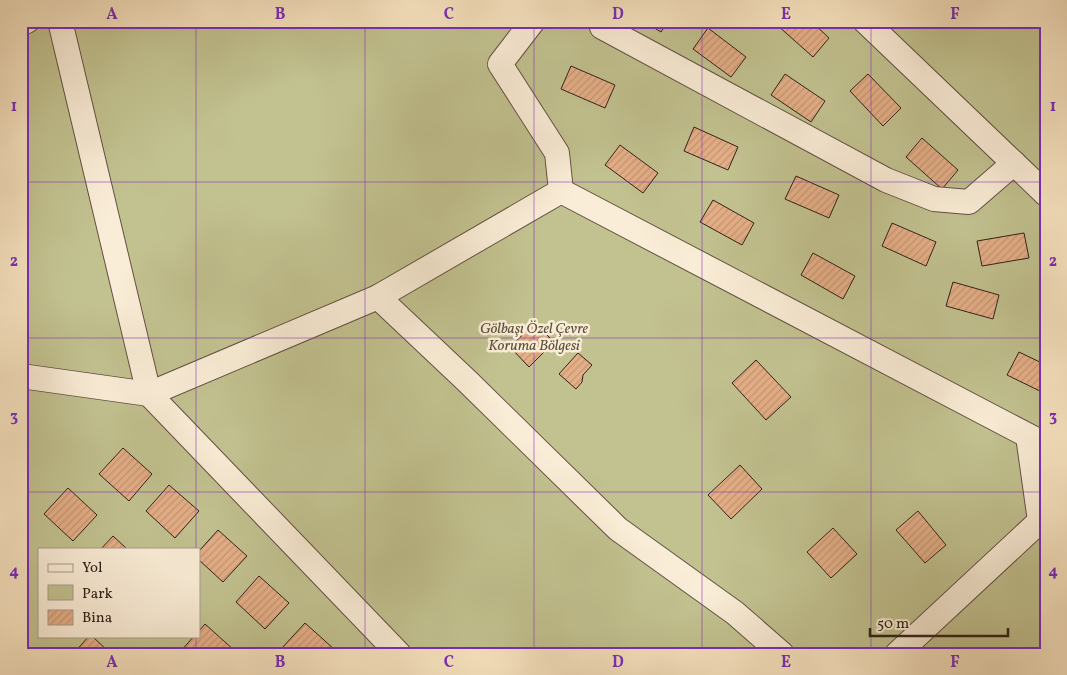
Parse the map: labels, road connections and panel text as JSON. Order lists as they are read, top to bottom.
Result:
{
  "parks": ["Gölbaşı Özel Çevre Koruma Bölgesi"],
  "legend": ["Yol", "Park", "Bina"],
  "scale_bar": "50 m",
  "grid": {
    "columns": [
      "A",
      "B",
      "C",
      "D",
      "E",
      "F"
    ],
    "rows": [
      "1",
      "2",
      "3",
      "4"
    ]
  }
}
